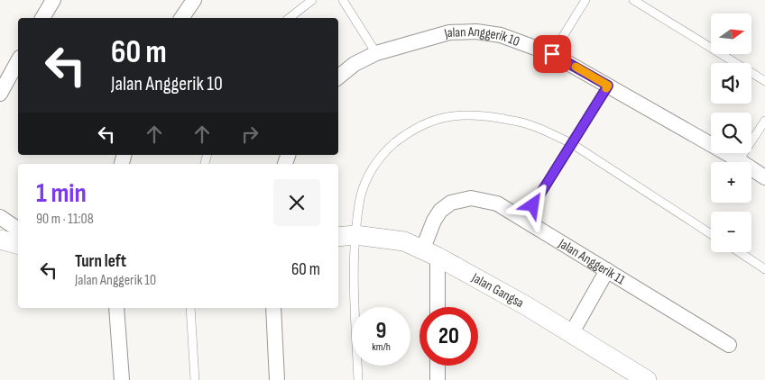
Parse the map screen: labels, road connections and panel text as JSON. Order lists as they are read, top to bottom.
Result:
{
  "streets": {
    "street": ["Jalan Anggerik 10", "Jalan Anggerik 11", "Jalan Gangsa"]
  },
  "crossings": [
    ["Jalan Anggerik 11", "Jalan Gangsa"]
  ],
  "north": "right",
  "page": {
    "map_buttons": ["+", "−"],
    "turn": ["60 m", "Jalan Anggerik 10"],
    "heading": ["1 min", "90 m · 11:08"],
    "list": [
      {
        "name": "Turn left",
        "note": "Jalan Anggerik 10",
        "value": "60 m"
      }
    ],
    "speed": "9 km/h",
    "limit": "20"
  }
}
